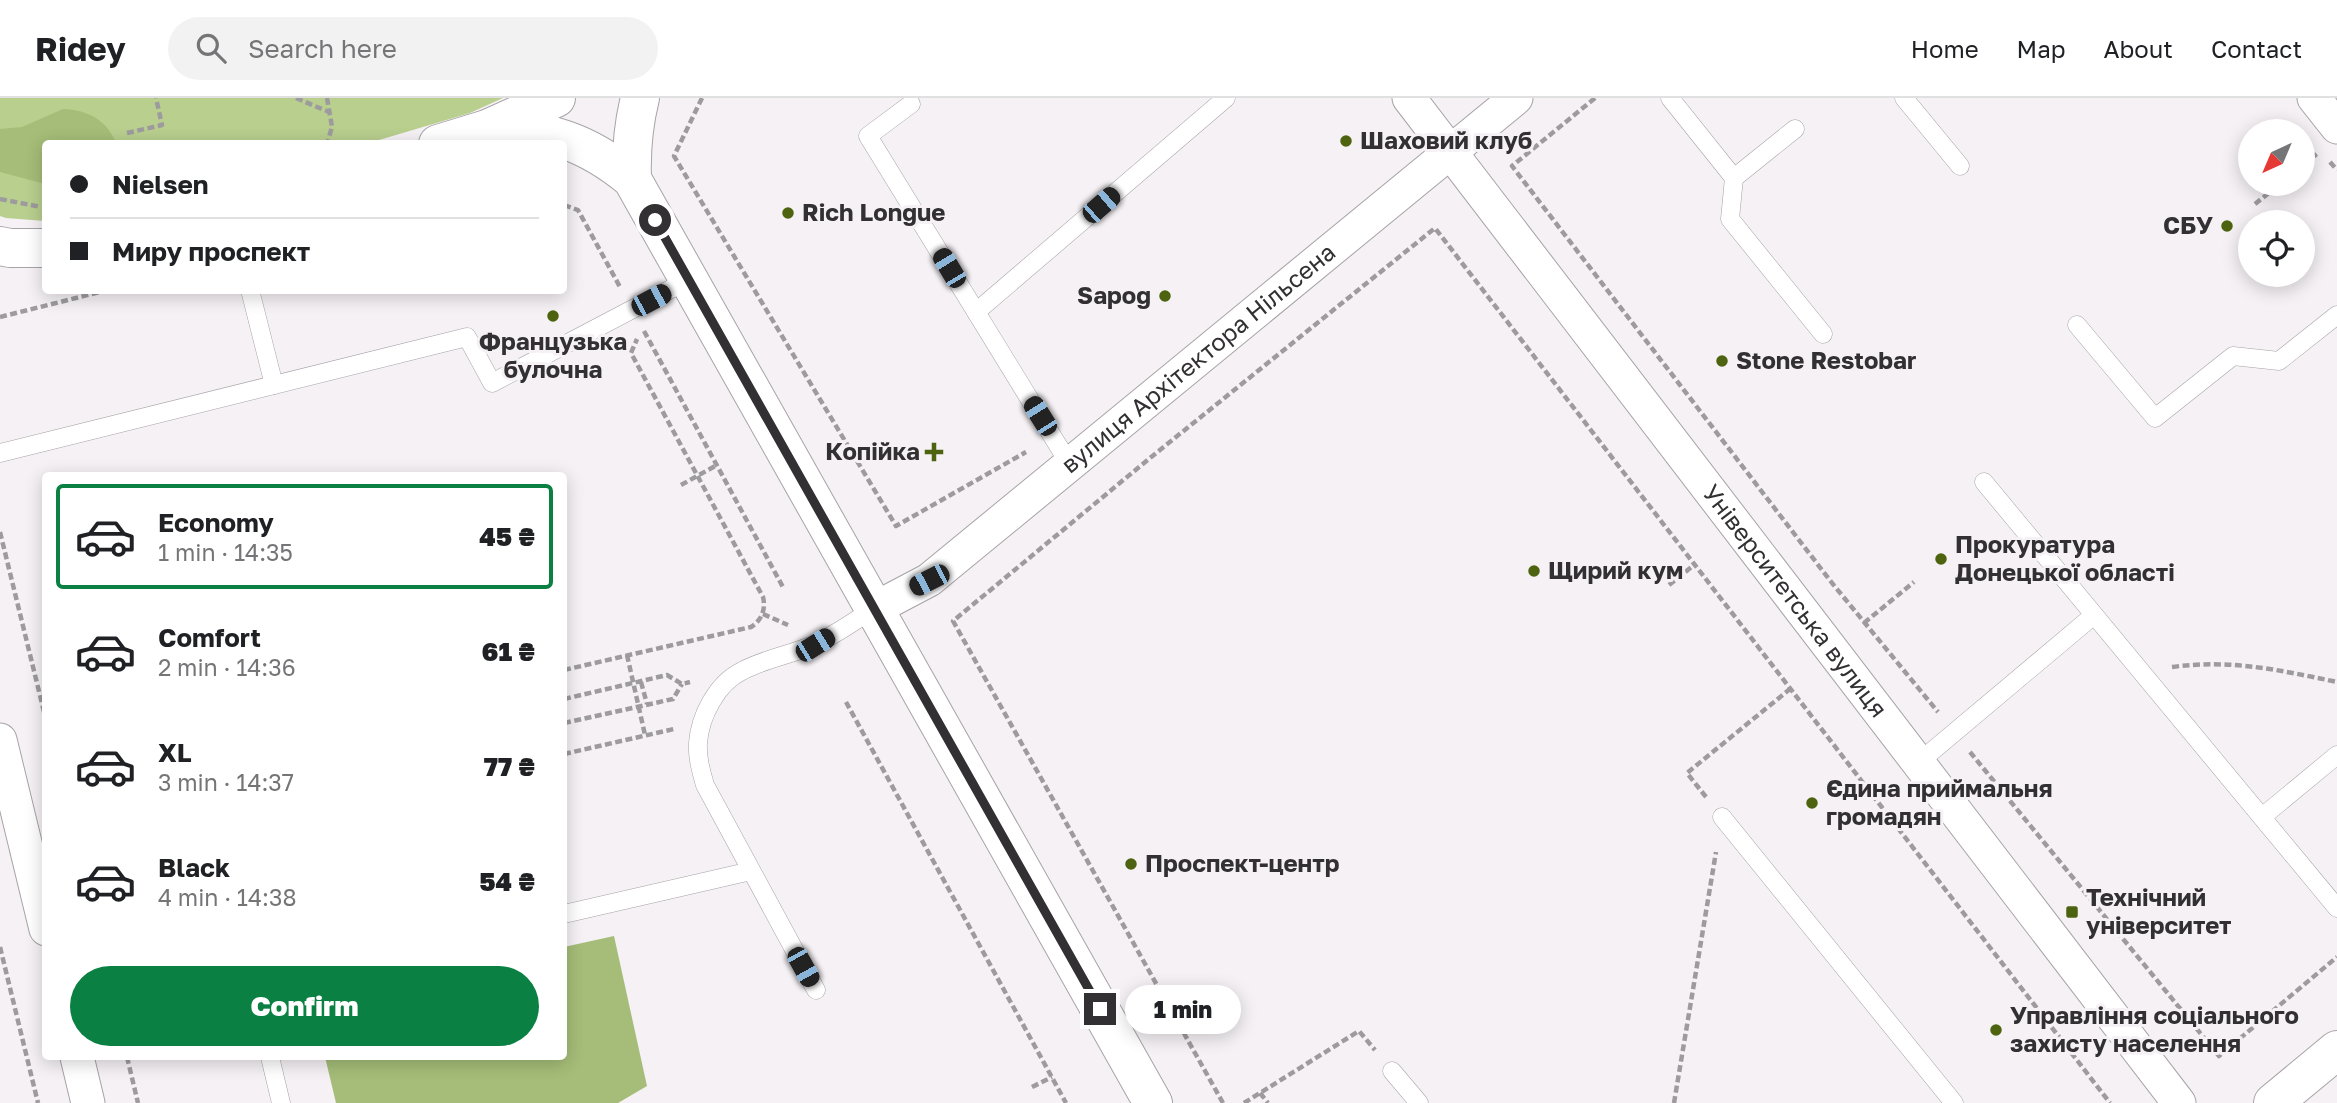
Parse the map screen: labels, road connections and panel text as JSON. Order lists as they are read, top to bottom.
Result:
{
  "streets": {
    "street": ["вулиця Архітектора Нільсена", "Університетська вулиця"]
  },
  "crossings": [
    ["вулиця Архітектора Нільсена", "Університетська вулиця"]
  ],
  "places": {
    "other": [
      "Шаховий клуб",
      "Rich Longue",
      "СБУ",
      "Sapog",
      "Французька булочна",
      "Stone Restobar",
      "Прокуратура Донецької області",
      "Щирий кум",
      "Єдина приймальня громадян",
      "Проспект-центр",
      "Управління соціального захисту населення"
    ],
    "health": ["Копійка"],
    "transit": ["Технічний університет"]
  },
  "north": "bottom left",
  "page": {
    "header": "Ridey",
    "search": "Search here",
    "nav": [
      "Home",
      "Map",
      "About",
      "Contact"
    ],
    "banner": ["Nielsen", "Миру проспект"],
    "list": [
      {
        "name": "Economy",
        "note": "1 min · 14:35",
        "value": "45 ₴"
      },
      {
        "name": "Comfort",
        "note": "2 min · 14:36",
        "value": "61 ₴"
      },
      {
        "name": "XL",
        "note": "3 min · 14:37",
        "value": "77 ₴"
      },
      {
        "name": "Black",
        "note": "4 min · 14:38",
        "value": "54 ₴"
      }
    ],
    "buttons": "Confirm",
    "bubble": "1 min"
  }
}
